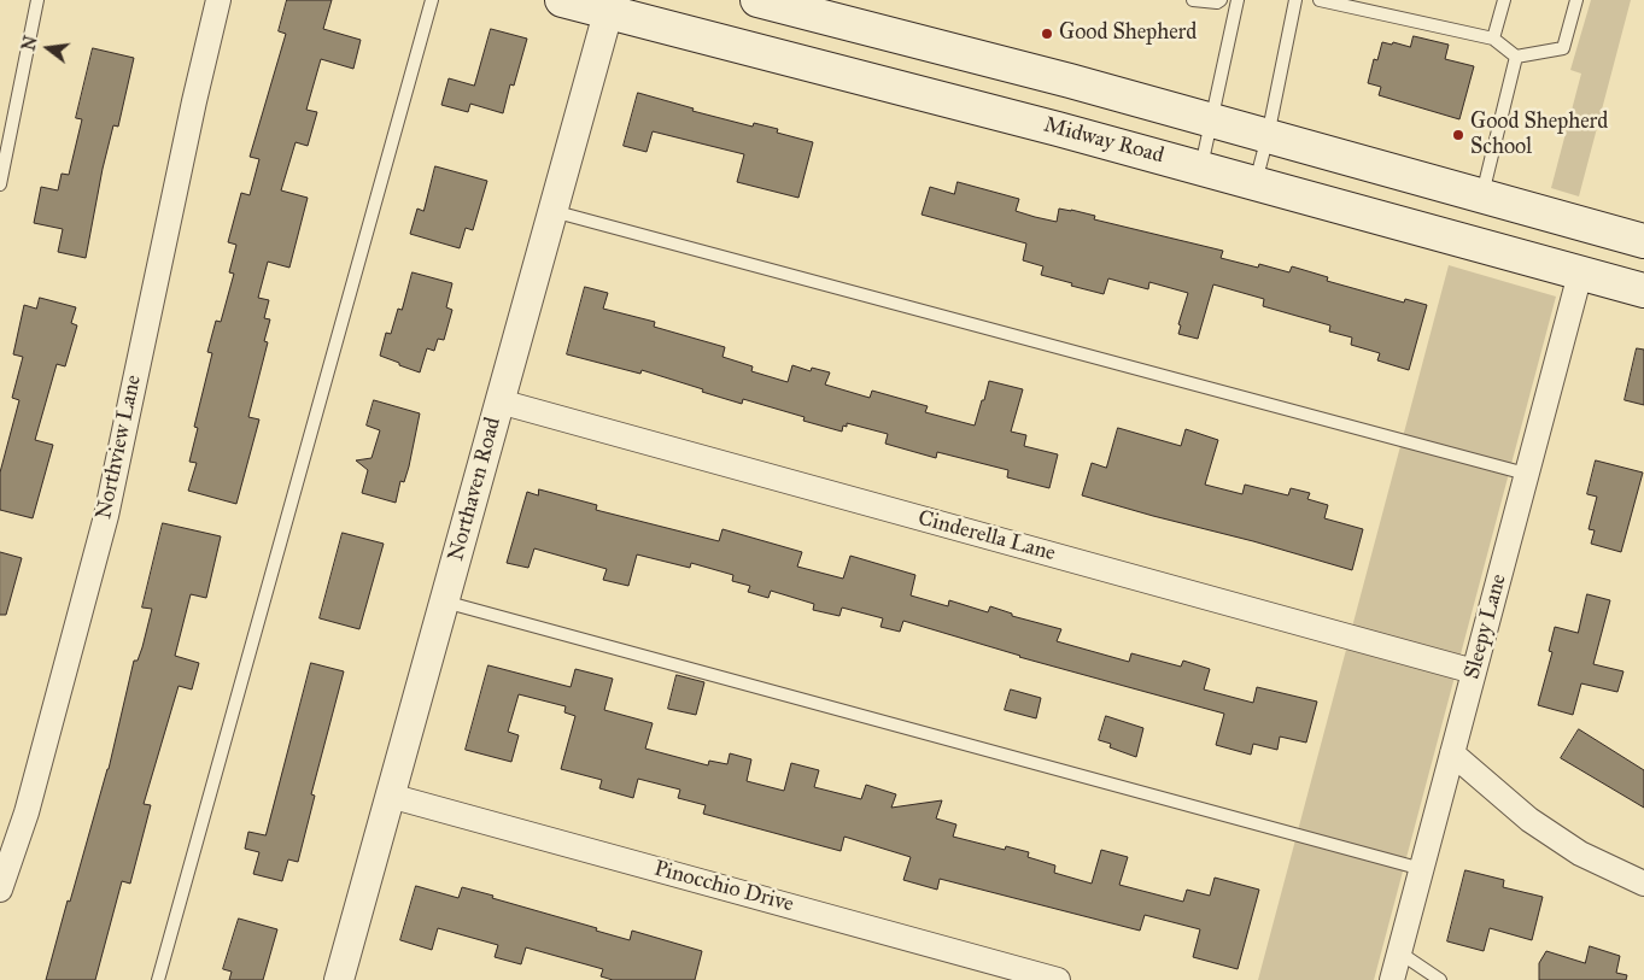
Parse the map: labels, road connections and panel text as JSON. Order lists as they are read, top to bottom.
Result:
{
  "streets": {
    "main road": ["Midway Road"],
    "street": [
      "Northview Lane",
      "Northaven Road",
      "Cinderella Lane",
      "Sleepy Lane",
      "Pinocchio Drive"
    ]
  },
  "crossings": [
    ["Midway Road", "Northaven Road"],
    ["Midway Road", "Sleepy Lane"],
    ["Northaven Road", "Cinderella Lane"],
    ["Northaven Road", "Pinocchio Drive"],
    ["Cinderella Lane", "Sleepy Lane"]
  ],
  "places": ["Good Shepherd", "Good Shepherd School"],
  "north": "left"
}
